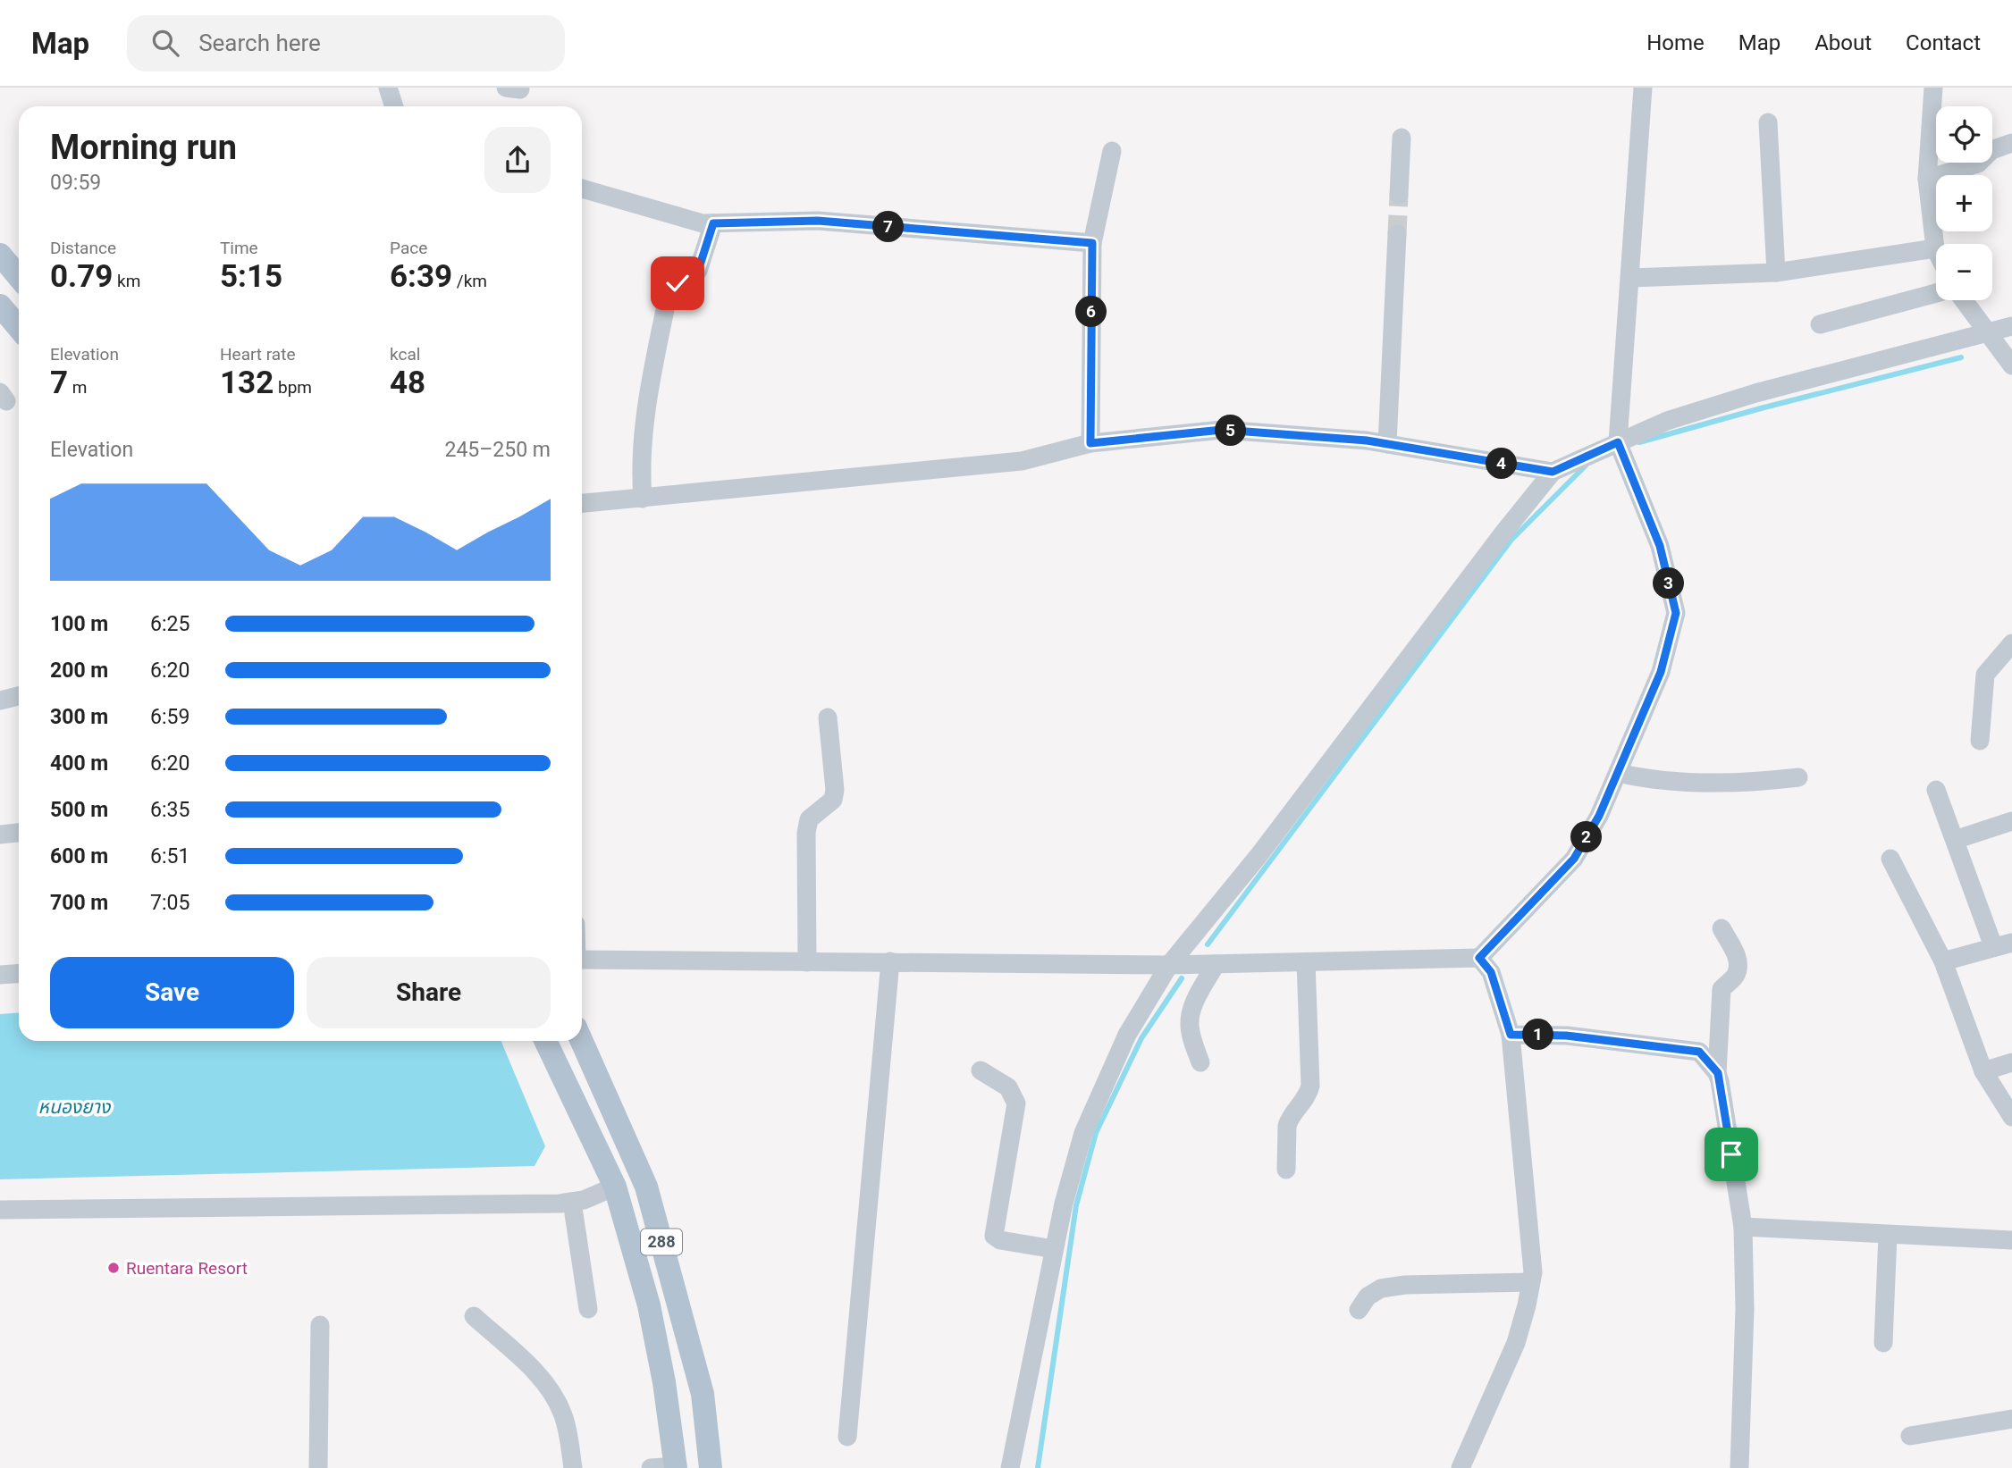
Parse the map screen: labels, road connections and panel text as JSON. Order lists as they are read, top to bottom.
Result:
{
  "streets": {
    "main road": ["288"]
  },
  "water": ["หนองยาง"],
  "places": ["Ruentara Resort"],
  "page": {
    "header": "Map",
    "search": "Search here",
    "nav": [
      "Home",
      "Map",
      "About",
      "Contact"
    ],
    "map_buttons": ["+", "−"],
    "heading": ["Morning run", "09:59"],
    "pins": [
      "7",
      "6",
      "5",
      "4",
      "3",
      "2",
      "1"
    ],
    "stats": [
      ["Distance", "0.79 km"],
      ["Time", "5:15"],
      ["Pace", "6:39 /km"],
      ["Elevation", "7 m"],
      ["Heart rate", "132 bpm"],
      ["kcal", "48"]
    ],
    "chart": ["Elevation", "245–250 m"],
    "list": [
      {
        "name": "100 m",
        "note": "6:25"
      },
      {
        "name": "200 m",
        "note": "6:20"
      },
      {
        "name": "300 m",
        "note": "6:59"
      },
      {
        "name": "400 m",
        "note": "6:20"
      },
      {
        "name": "500 m",
        "note": "6:35"
      },
      {
        "name": "600 m",
        "note": "6:51"
      },
      {
        "name": "700 m",
        "note": "7:05"
      }
    ],
    "buttons": ["Save", "Share"]
  }
}
